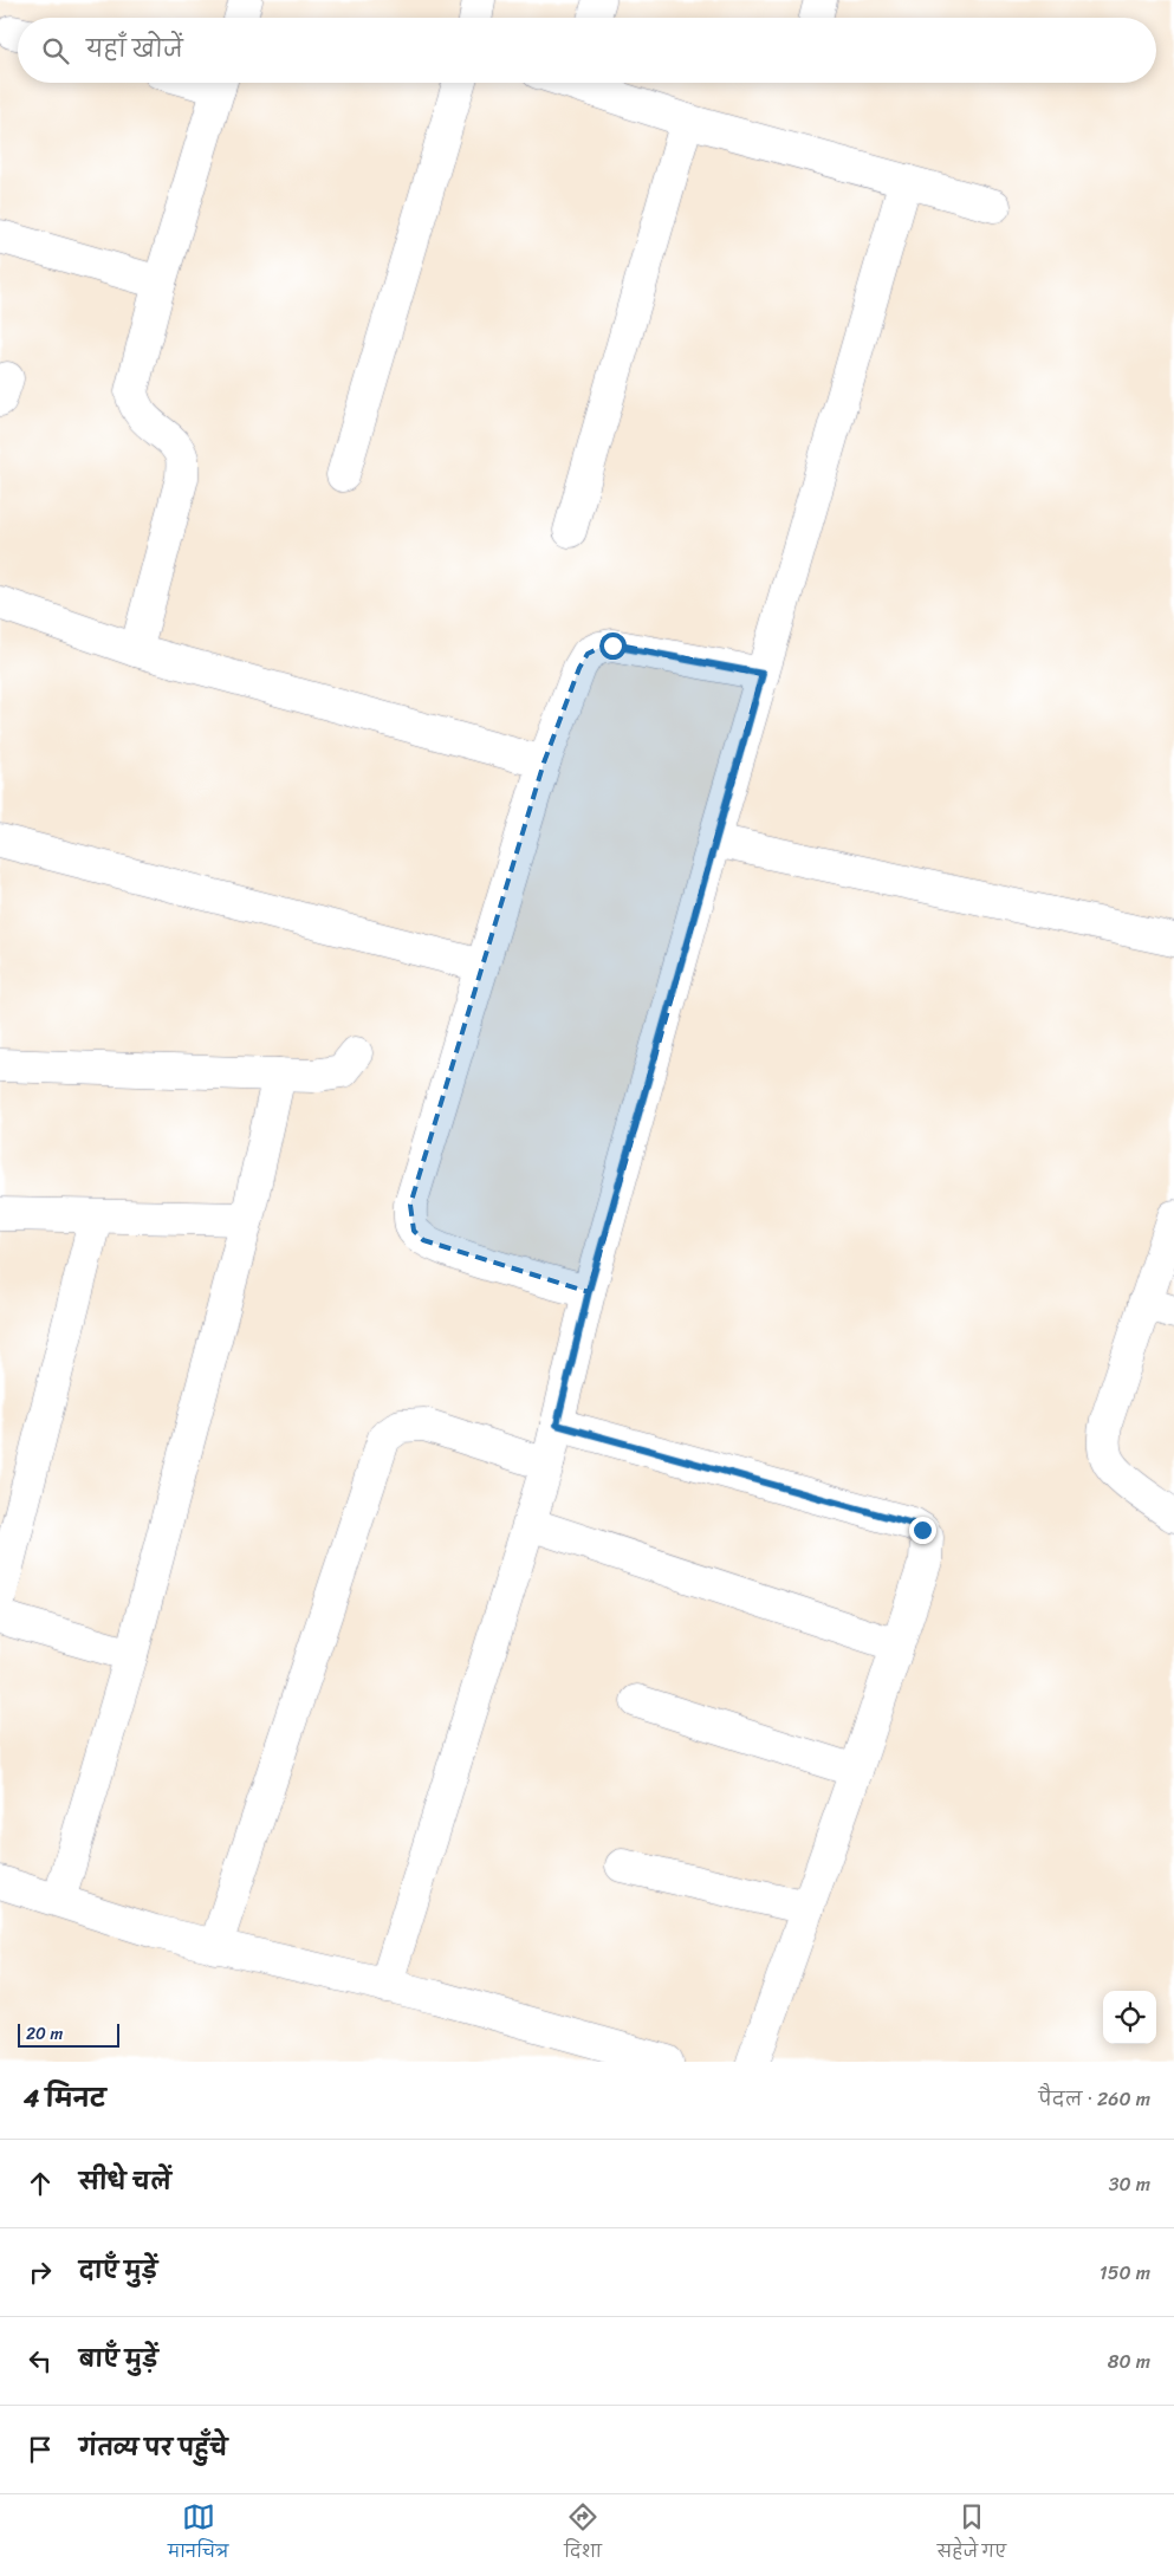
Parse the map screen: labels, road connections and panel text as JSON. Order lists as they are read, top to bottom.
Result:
{
  "scale_bar": "20 m",
  "page": {
    "search": "यहाँ खोजें",
    "scale": "20 m",
    "heading": ["4 मिनट", "पैदल · 260 m"],
    "list": [
      ["सीधे चलें", "30 m"],
      ["दाएँ मुड़ें", "150 m"],
      ["बाएँ मुड़ें", "80 m"],
      "गंतव्य पर पहुँचे"
    ],
    "nav": ["मानचित्र", "दिशा", "सहेजे गए"]
  }
}
